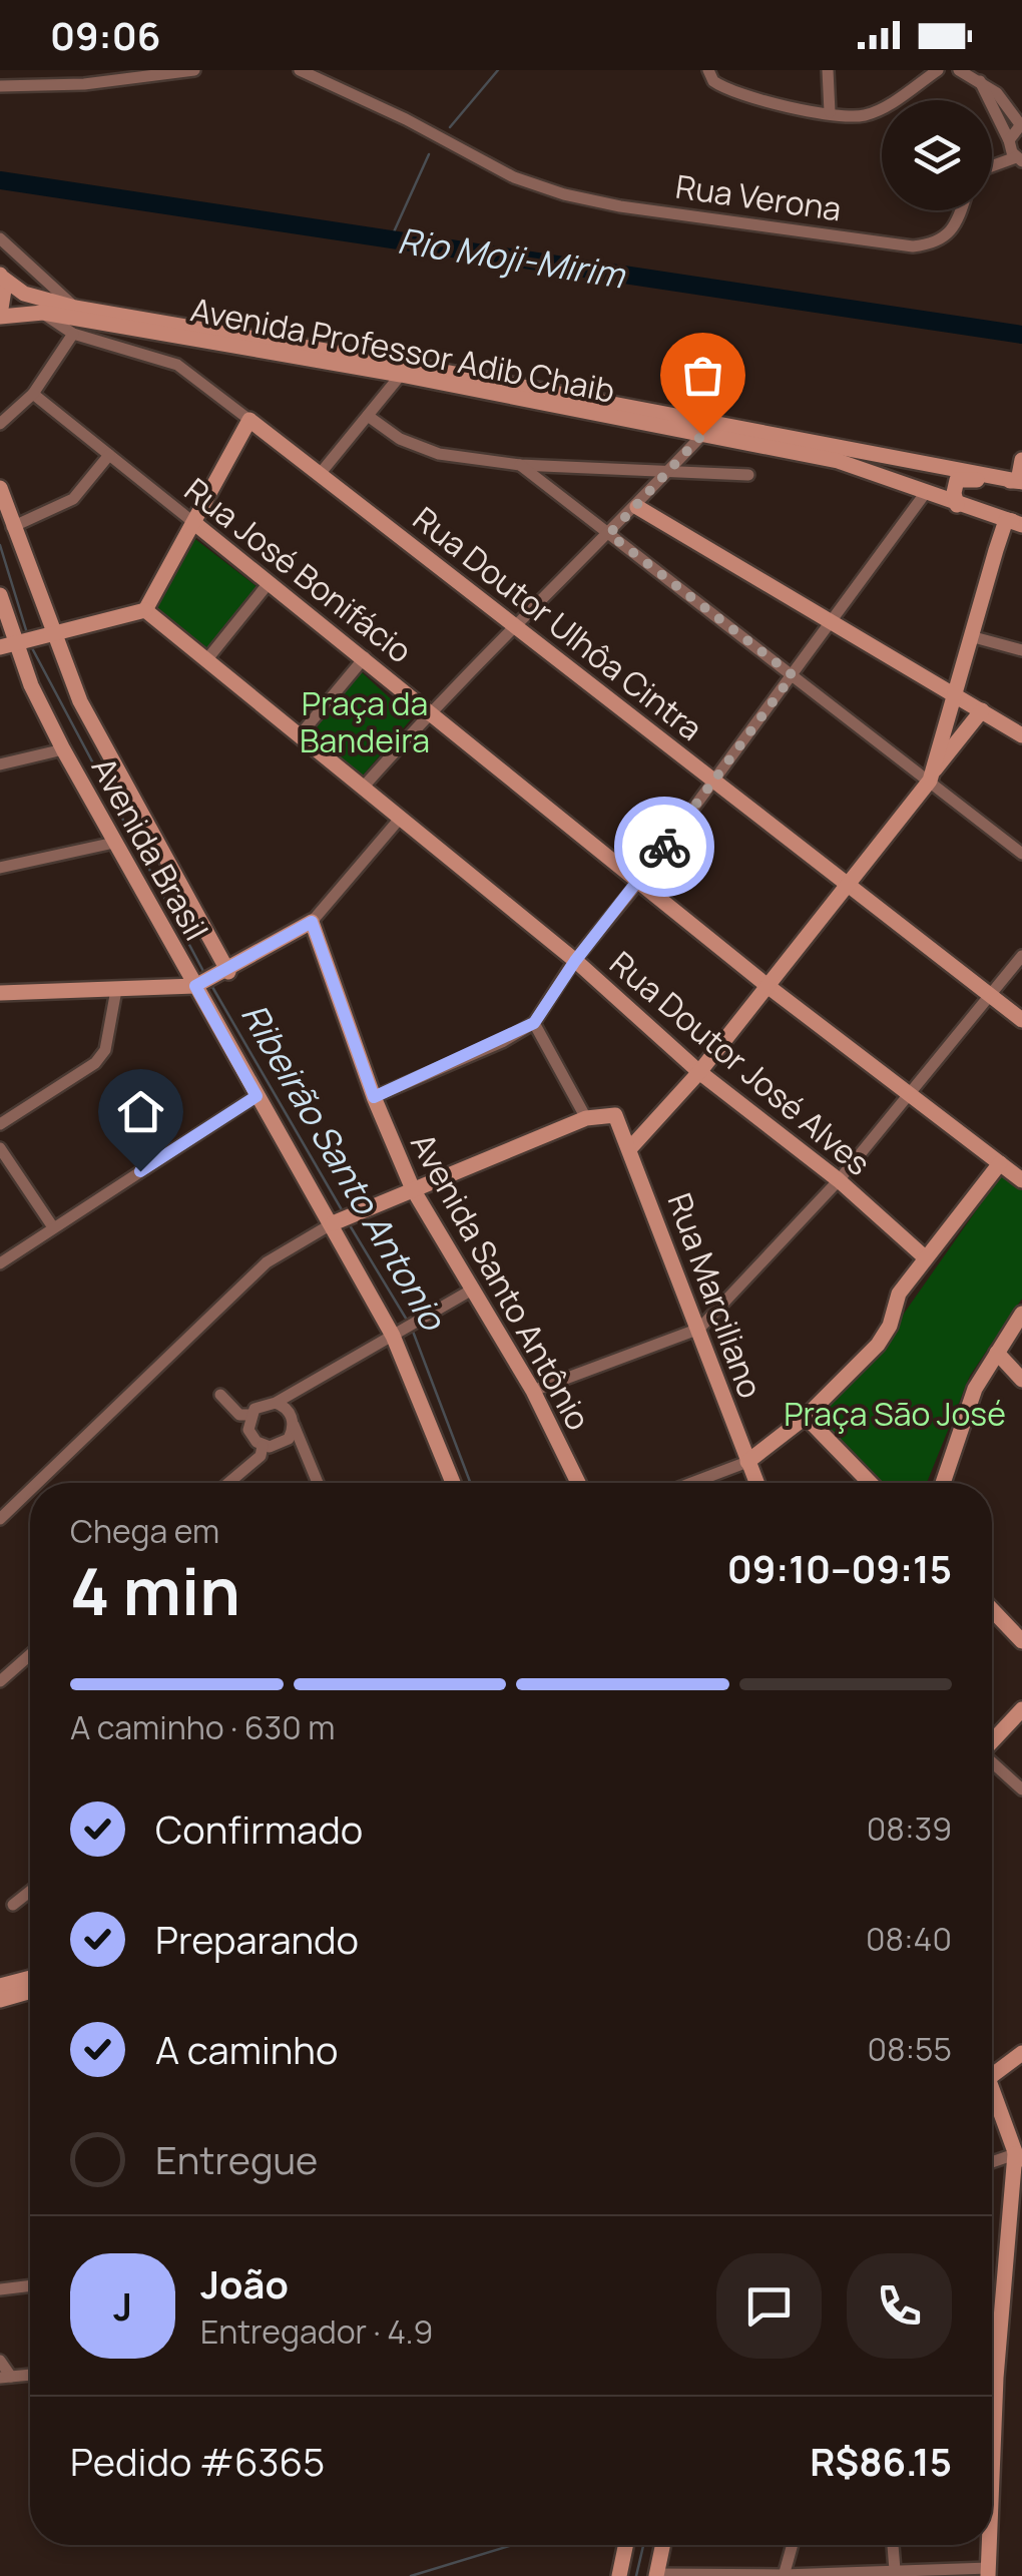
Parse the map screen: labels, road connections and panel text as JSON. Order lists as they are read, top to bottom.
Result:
{
  "streets": {
    "street": [
      "Rua Verona",
      "Avenida Professor Adib Chaib",
      "Rua José Bonifácio",
      "Rua Doutor Ulhôa Cintra",
      "Avenida Brasil",
      "Rua Doutor José Alves",
      "Avenida Santo Antônio",
      "Rua Marciliano"
    ]
  },
  "water": ["Rio Moji-Mirim", "Ribeirão Santo Antonio"],
  "parks": ["Praça da Bandeira", "Praça São José"],
  "page": {
    "status": "09:06",
    "heading": ["4 min", "Chega em", "09:10–09:15"],
    "panel": [
      "João",
      "Entregador · 4.9",
      "Pedido #6365",
      "R$86.15"
    ],
    "bar": "A caminho · 630 m",
    "list": [
      ["Confirmado", "08:39"],
      ["Preparando", "08:40"],
      ["A caminho", "08:55"],
      "Entregue"
    ],
    "round": "J"
  }
}
